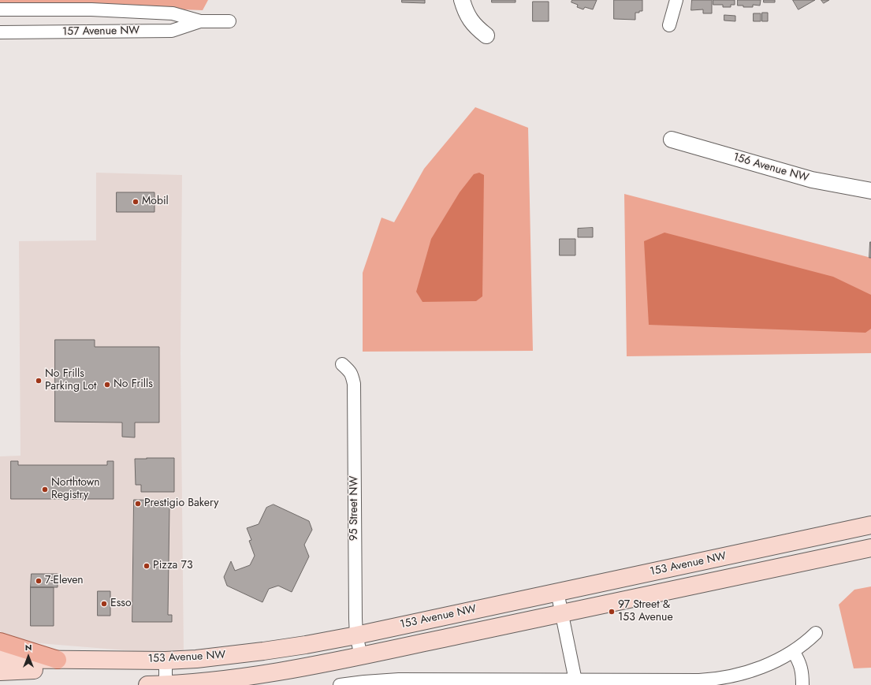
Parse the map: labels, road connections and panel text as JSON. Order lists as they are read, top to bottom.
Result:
{
  "streets": {
    "main road": ["153 Avenue NW"],
    "street": ["157 Avenue NW", "156 Avenue NW", "95 Street NW"]
  },
  "crossings": [
    ["95 Street NW", "153 Avenue NW"]
  ],
  "places": [
    "Mobil",
    "No Frills Parking Lot",
    "No Frills",
    "Northtown Registry",
    "Prestigio Bakery",
    "Pizza 73",
    "7-Eleven",
    "Esso",
    "97 Street & 153 Avenue"
  ],
  "north": "top"
}
